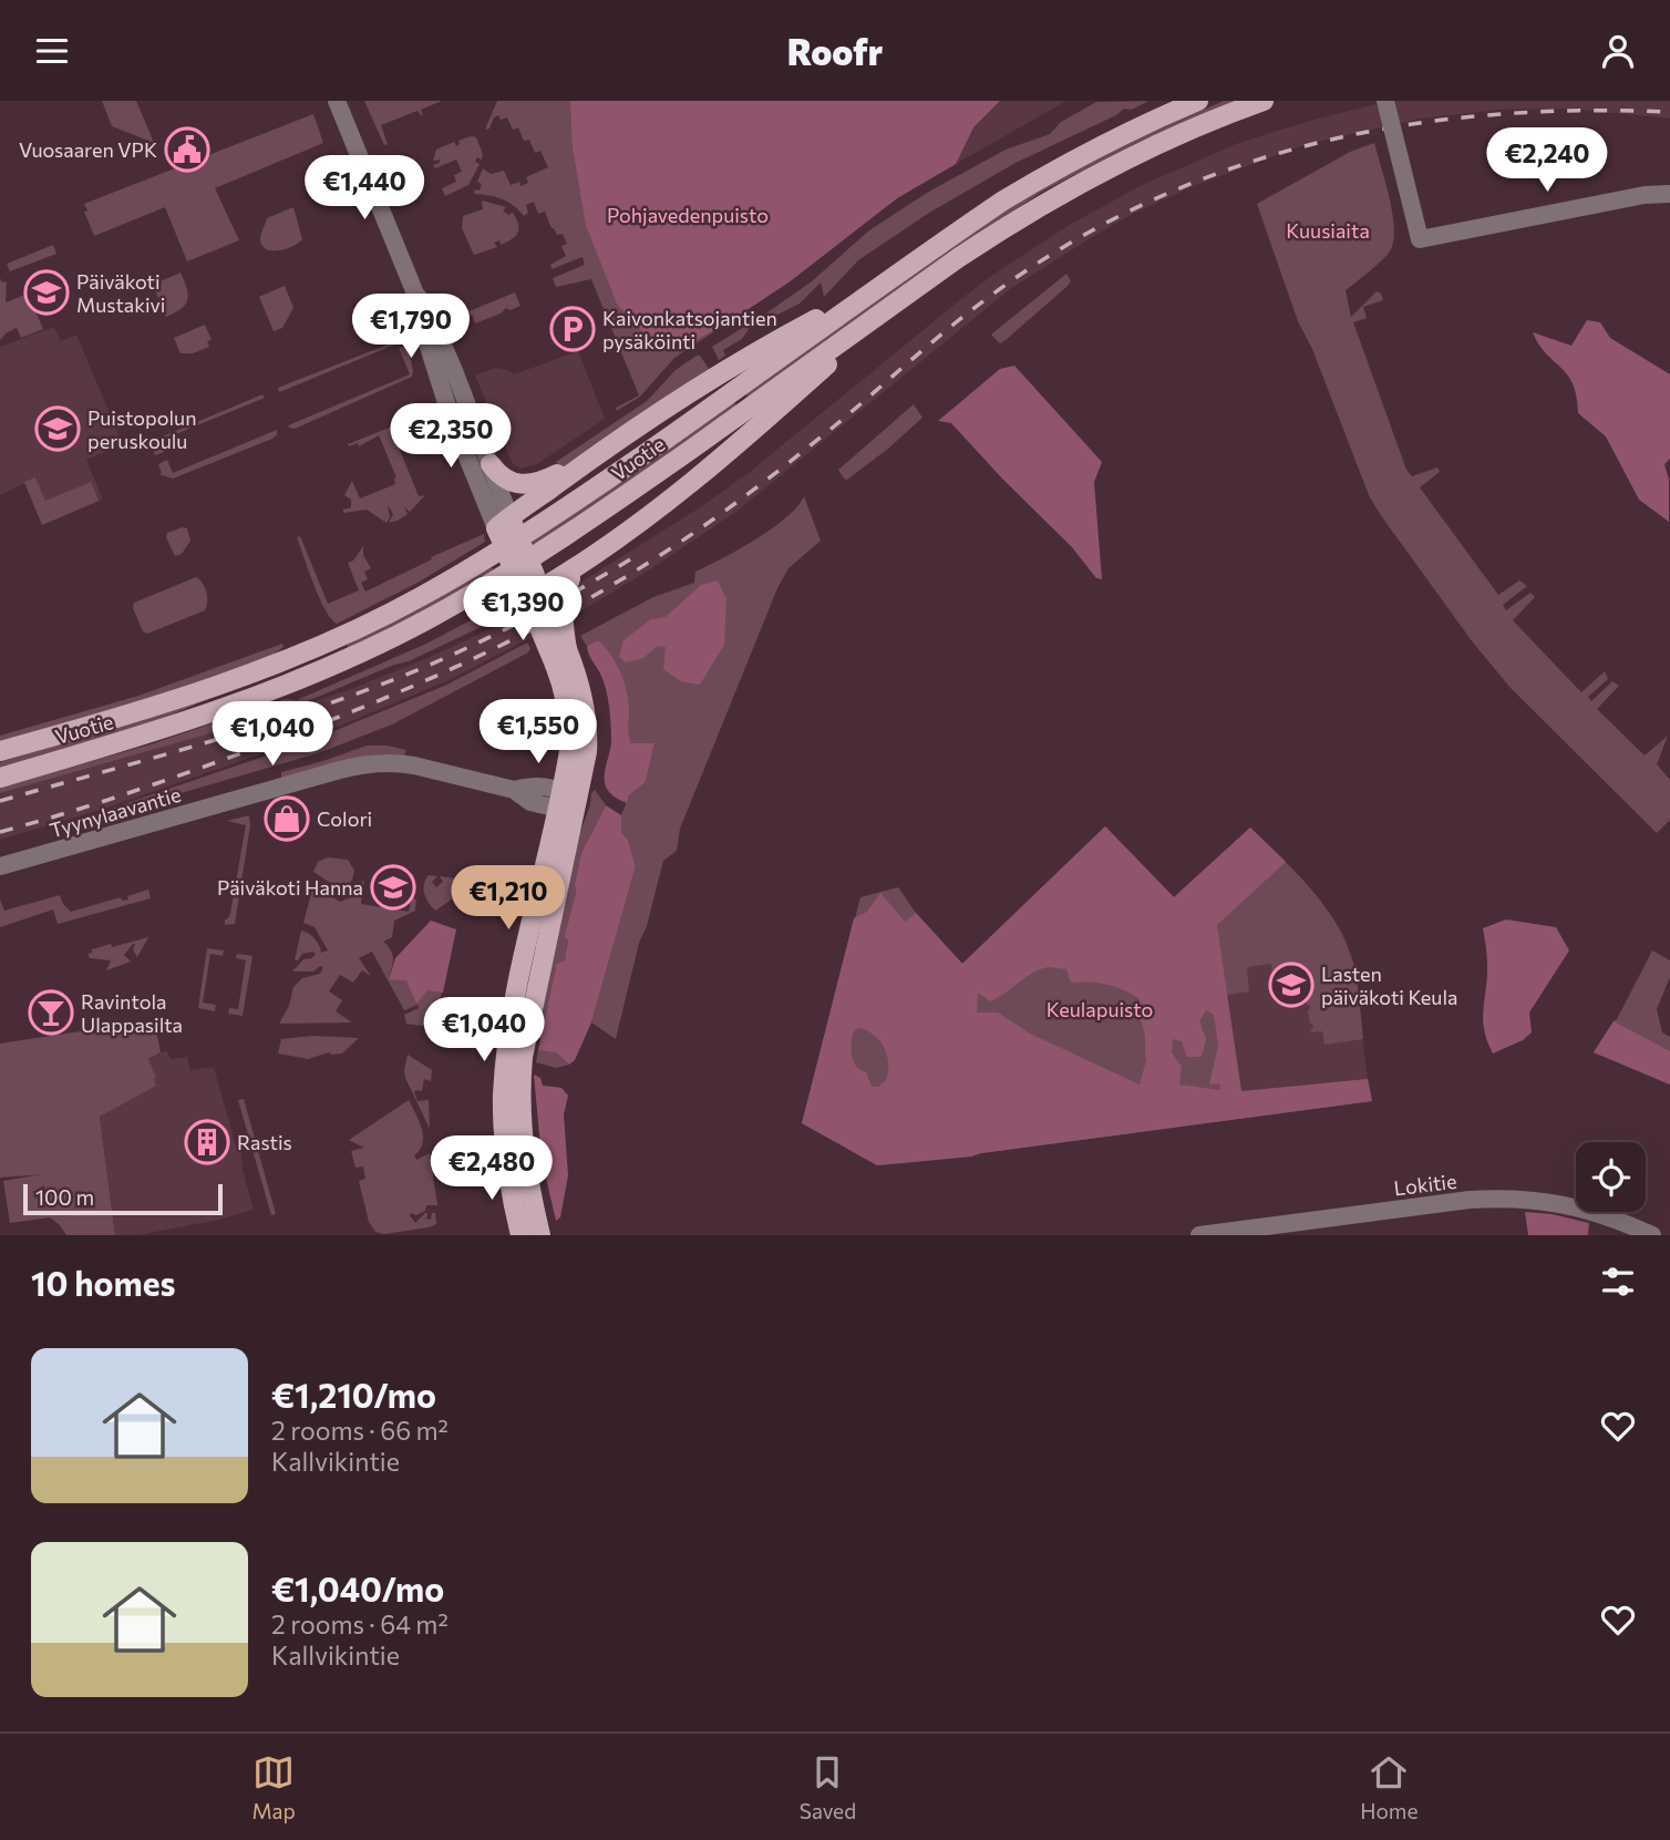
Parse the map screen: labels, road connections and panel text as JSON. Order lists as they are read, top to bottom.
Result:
{
  "streets": {
    "main road": ["Vuotie"],
    "street": ["Tyynylaavantie", "Lokitie"]
  },
  "parks": ["Pohjavedenpuisto", "Kuusiaita", "Keulapuisto"],
  "places": {
    "public building": ["Vuosaaren VPK"],
    "school or university": [
      "Päiväkoti Mustakivi",
      "Puistopolun peruskoulu",
      "Päiväkoti Hanna",
      "Lasten päiväkoti Keula"
    ],
    "parking": ["Kaivonkatsojantien pysäköinti"],
    "shop": ["Colori"],
    "bar": ["Ravintola Ulappasilta"],
    "building": ["Rastis"]
  },
  "scale_bar": "100 m",
  "page": {
    "header": "Roofr",
    "price": [
      "€2,240",
      "€1,440",
      "€1,790",
      "€2,350",
      "€1,390",
      "€1,550",
      "€1,040",
      "€1,210",
      "€1,040",
      "€2,480"
    ],
    "scale": "100 m",
    "heading": "10 homes",
    "list": [
      {
        "name": "€1,210/mo",
        "note": "2 rooms · 66 m² · Kallvikintie"
      },
      {
        "name": "€1,040/mo",
        "note": "2 rooms · 64 m² · Kallvikintie"
      }
    ],
    "tabs": ["Map", "Saved", "Home"]
  }
}
